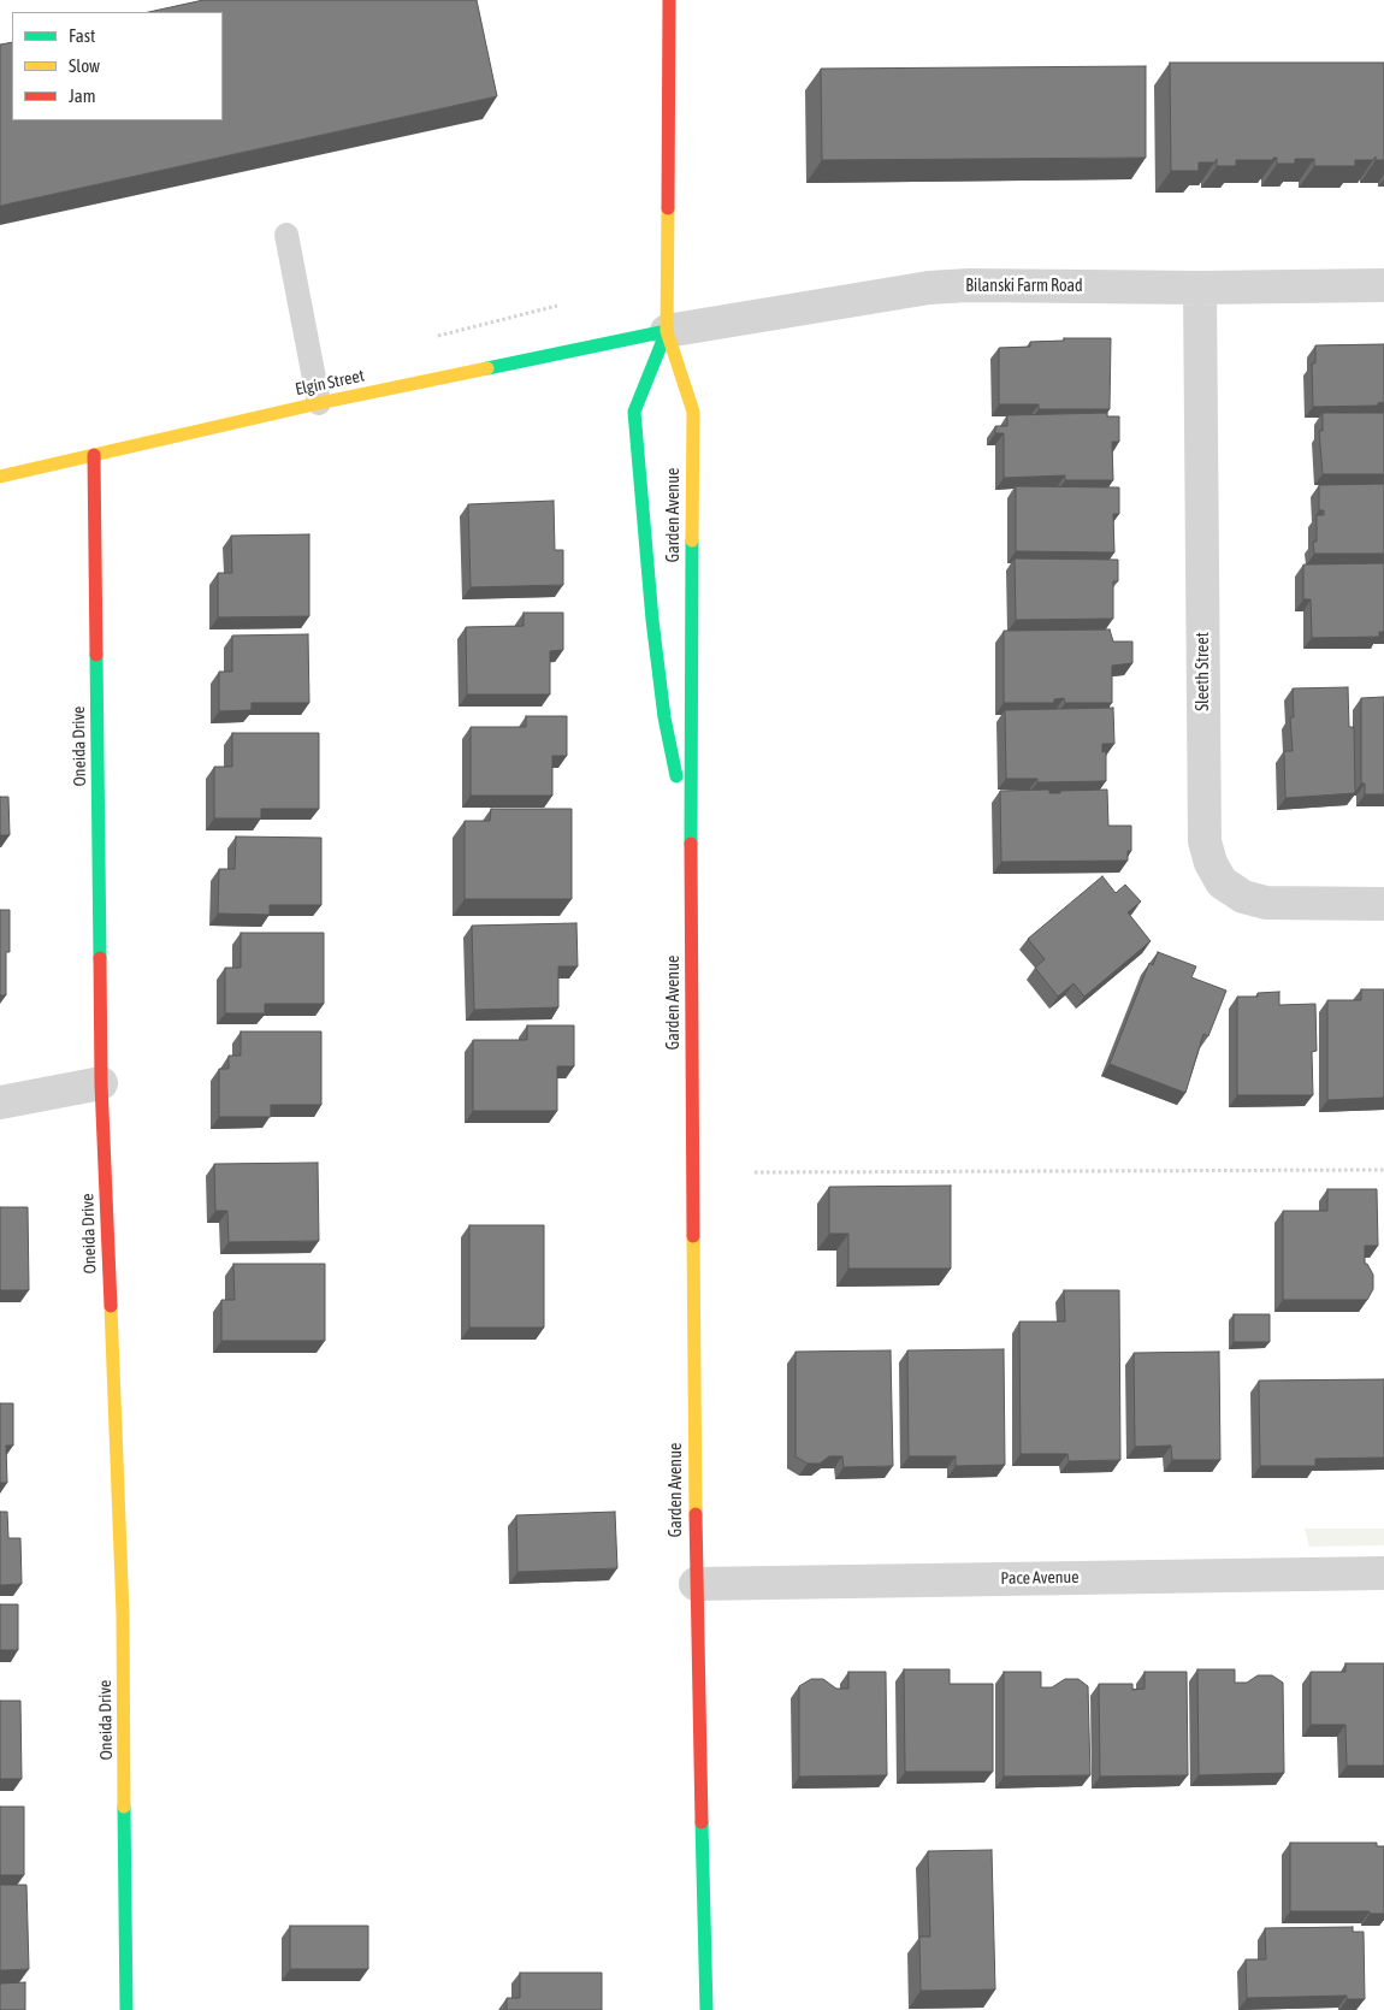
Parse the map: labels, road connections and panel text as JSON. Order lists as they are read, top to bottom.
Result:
{
  "streets": {
    "street": [
      "Bilanski Farm Road",
      "Elgin Street",
      "Garden Avenue",
      "Sleeth Street",
      "Oneida Drive",
      "Pace Avenue"
    ]
  },
  "crossings": [
    ["Bilanski Farm Road", "Elgin Street"],
    ["Bilanski Farm Road", "Garden Avenue"],
    ["Bilanski Farm Road", "Sleeth Street"],
    ["Elgin Street", "Garden Avenue"],
    ["Elgin Street", "Oneida Drive"],
    ["Garden Avenue", "Pace Avenue"]
  ],
  "legend": ["Fast", "Slow", "Jam"]
}
